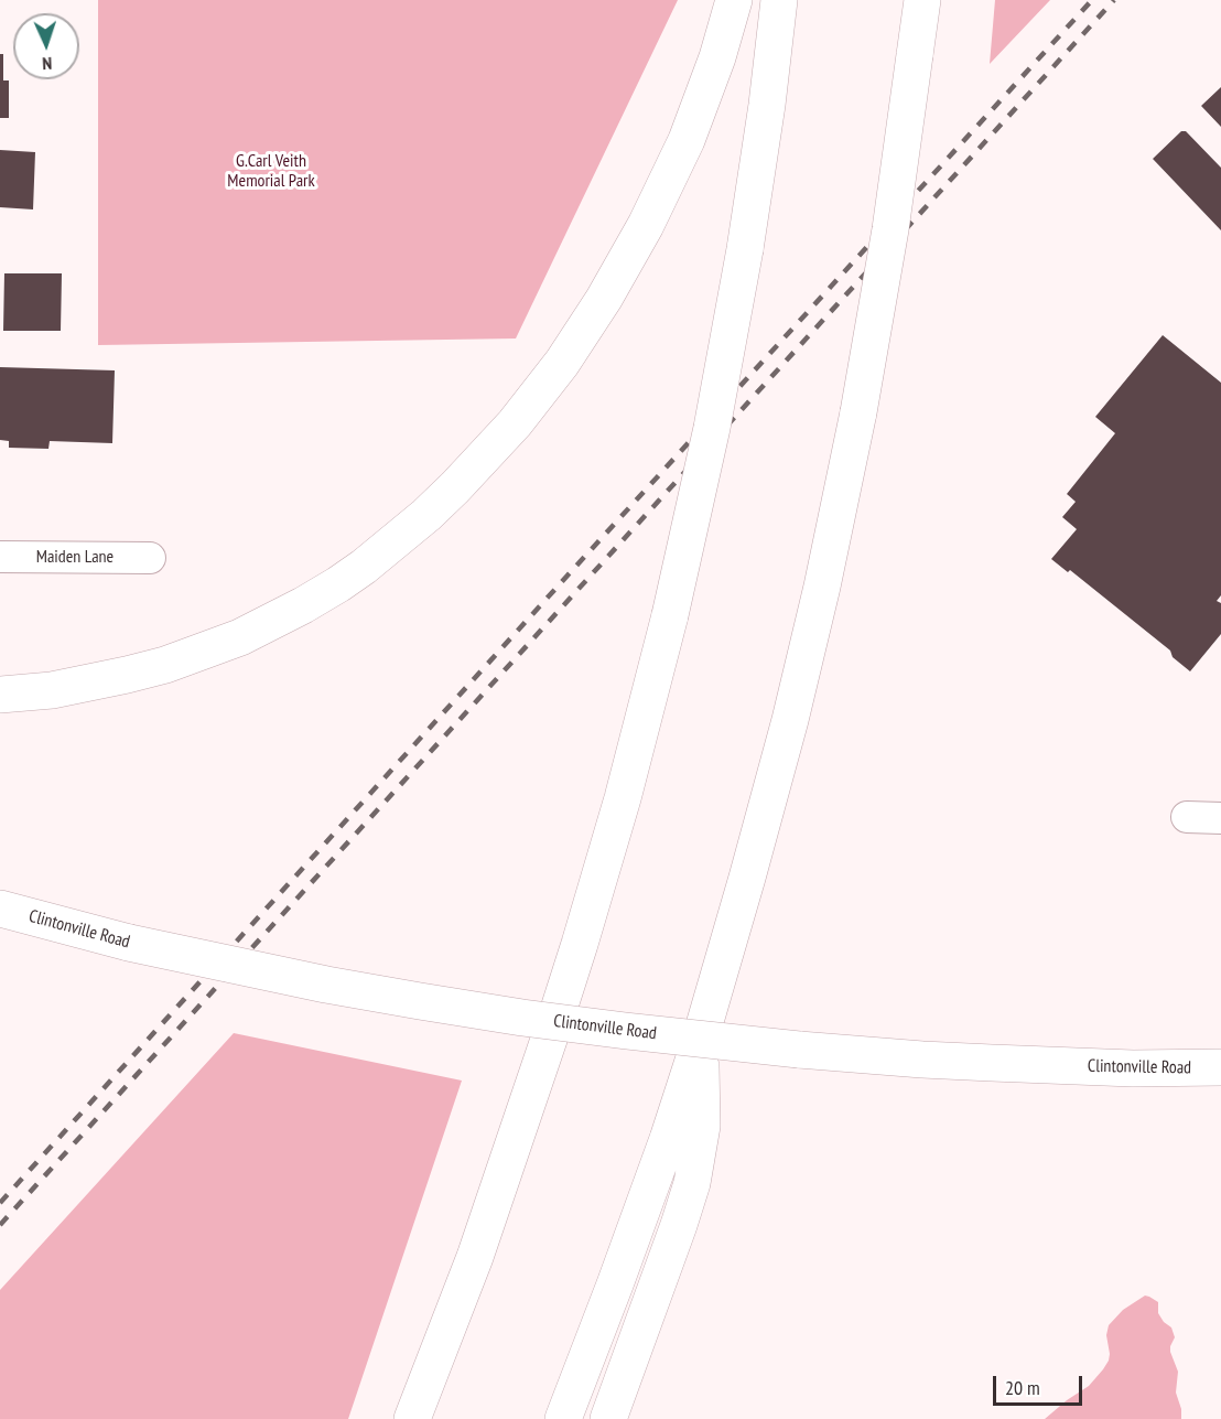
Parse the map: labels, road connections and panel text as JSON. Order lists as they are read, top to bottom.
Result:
{
  "streets": {
    "main road": ["Clintonville Road"],
    "street": ["Maiden Lane"]
  },
  "parks": ["G.Carl Veith Memorial Park"],
  "scale_bar": "20 m",
  "north": "bottom"
}
